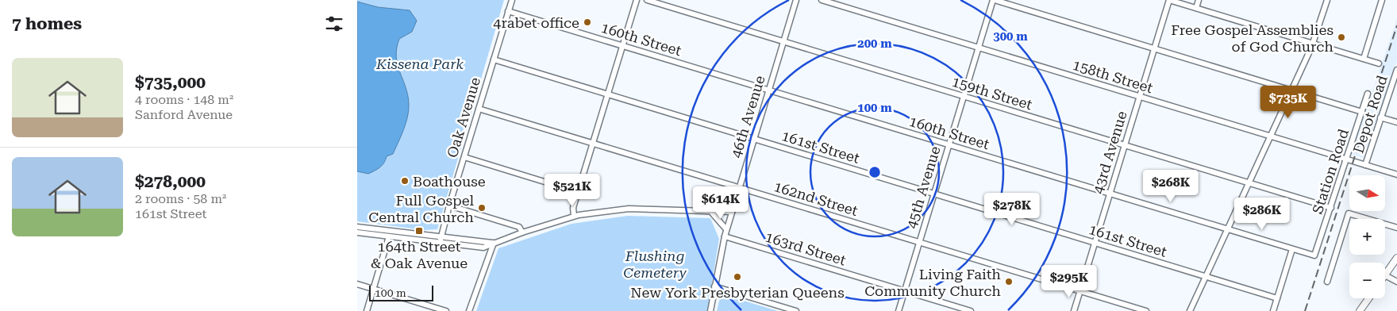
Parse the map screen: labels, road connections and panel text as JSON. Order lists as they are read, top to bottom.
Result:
{
  "streets": {
    "street": [
      "160th Street",
      "158th Street",
      "159th Street",
      "Depot Road",
      "46th Avenue",
      "Oak Avenue",
      "161st Street",
      "43rd Avenue",
      "Station Road",
      "45th Avenue",
      "162nd Street",
      "163rd Street"
    ]
  },
  "crossings": [
    ["160th Street", "46th Avenue"],
    ["160th Street", "Oak Avenue"],
    ["160th Street", "43rd Avenue"],
    ["160th Street", "Station Road"],
    ["160th Street", "45th Avenue"],
    ["158th Street", "Depot Road"],
    ["158th Street", "43rd Avenue"],
    ["158th Street", "Station Road"],
    ["158th Street", "45th Avenue"],
    ["159th Street", "46th Avenue"],
    ["159th Street", "43rd Avenue"],
    ["159th Street", "Station Road"],
    ["159th Street", "45th Avenue"],
    ["46th Avenue", "161st Street"],
    ["46th Avenue", "162nd Street"],
    ["46th Avenue", "163rd Street"],
    ["Oak Avenue", "161st Street"],
    ["Oak Avenue", "162nd Street"],
    ["161st Street", "43rd Avenue"],
    ["161st Street", "45th Avenue"],
    ["43rd Avenue", "162nd Street"],
    ["45th Avenue", "162nd Street"],
    ["45th Avenue", "163rd Street"]
  ],
  "parks": ["Kissena Park", "Flushing Cemetery"],
  "places": {
    "other": [
      "4rabet office",
      "Free Gospel Assemblies of God Church",
      "Boathouse",
      "Full Gospel Central Church",
      "New York Presbyterian Queens",
      "Living Faith Community Church"
    ],
    "transit": ["164th Street & Oak Avenue"]
  },
  "scale_bar": "100 m",
  "north": "right",
  "page": {
    "heading": "7 homes",
    "list": [
      {
        "name": "$735,000",
        "note": "4 rooms · 148 m² · Sanford Avenue"
      },
      {
        "name": "$278,000",
        "note": "2 rooms · 58 m² · 161st Street"
      }
    ],
    "price": [
      "$735K",
      "$268K",
      "$521K",
      "$614K",
      "$278K",
      "$286K",
      "$295K"
    ],
    "map_buttons": ["+", "−"],
    "scale": "100 m"
  },
  "rings": ["300 m", "200 m", "100 m"]
}
